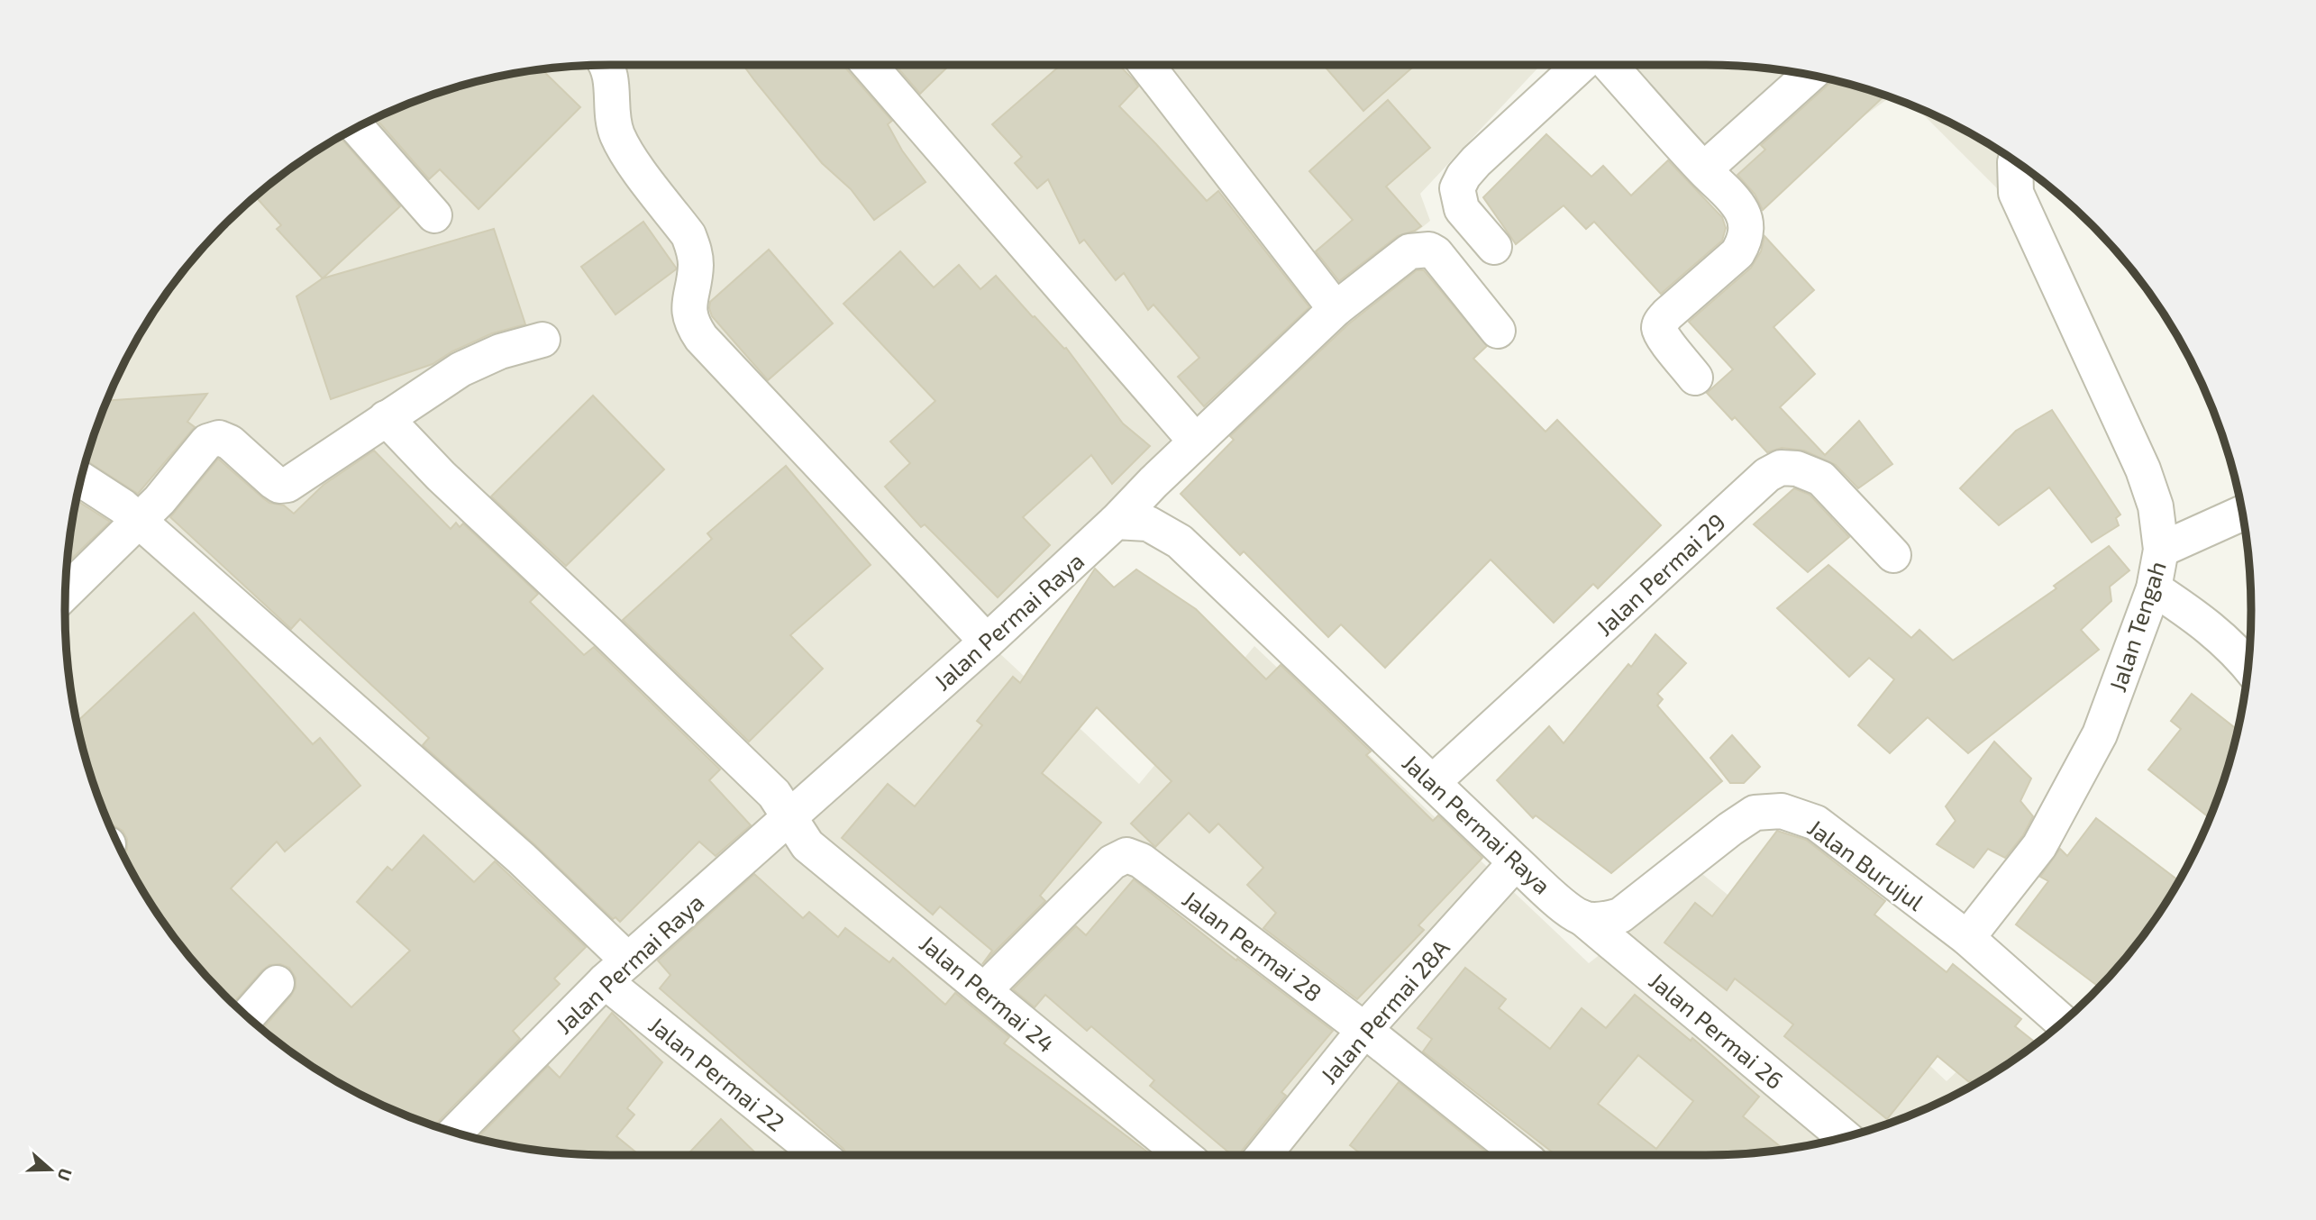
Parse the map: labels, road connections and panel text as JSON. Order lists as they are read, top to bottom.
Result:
{
  "streets": {
    "street": [
      "Jalan Permai 29",
      "Jalan Permai Raya",
      "Jalan Tengah",
      "Jalan Burujul",
      "Jalan Permai 28",
      "Jalan Permai 24",
      "Jalan Permai 28A",
      "Jalan Permai 26",
      "Jalan Permai 22"
    ]
  },
  "crossings": [
    ["Jalan Permai 29", "Jalan Permai Raya"],
    ["Jalan Permai Raya", "Jalan Burujul"],
    ["Jalan Permai Raya", "Jalan Permai 24"],
    ["Jalan Permai Raya", "Jalan Permai 28A"],
    ["Jalan Permai Raya", "Jalan Permai 26"],
    ["Jalan Permai Raya", "Jalan Permai 22"],
    ["Jalan Tengah", "Jalan Burujul"],
    ["Jalan Burujul", "Jalan Permai 26"],
    ["Jalan Permai 28", "Jalan Permai 24"],
    ["Jalan Permai 28", "Jalan Permai 28A"]
  ],
  "north": "right"
}
